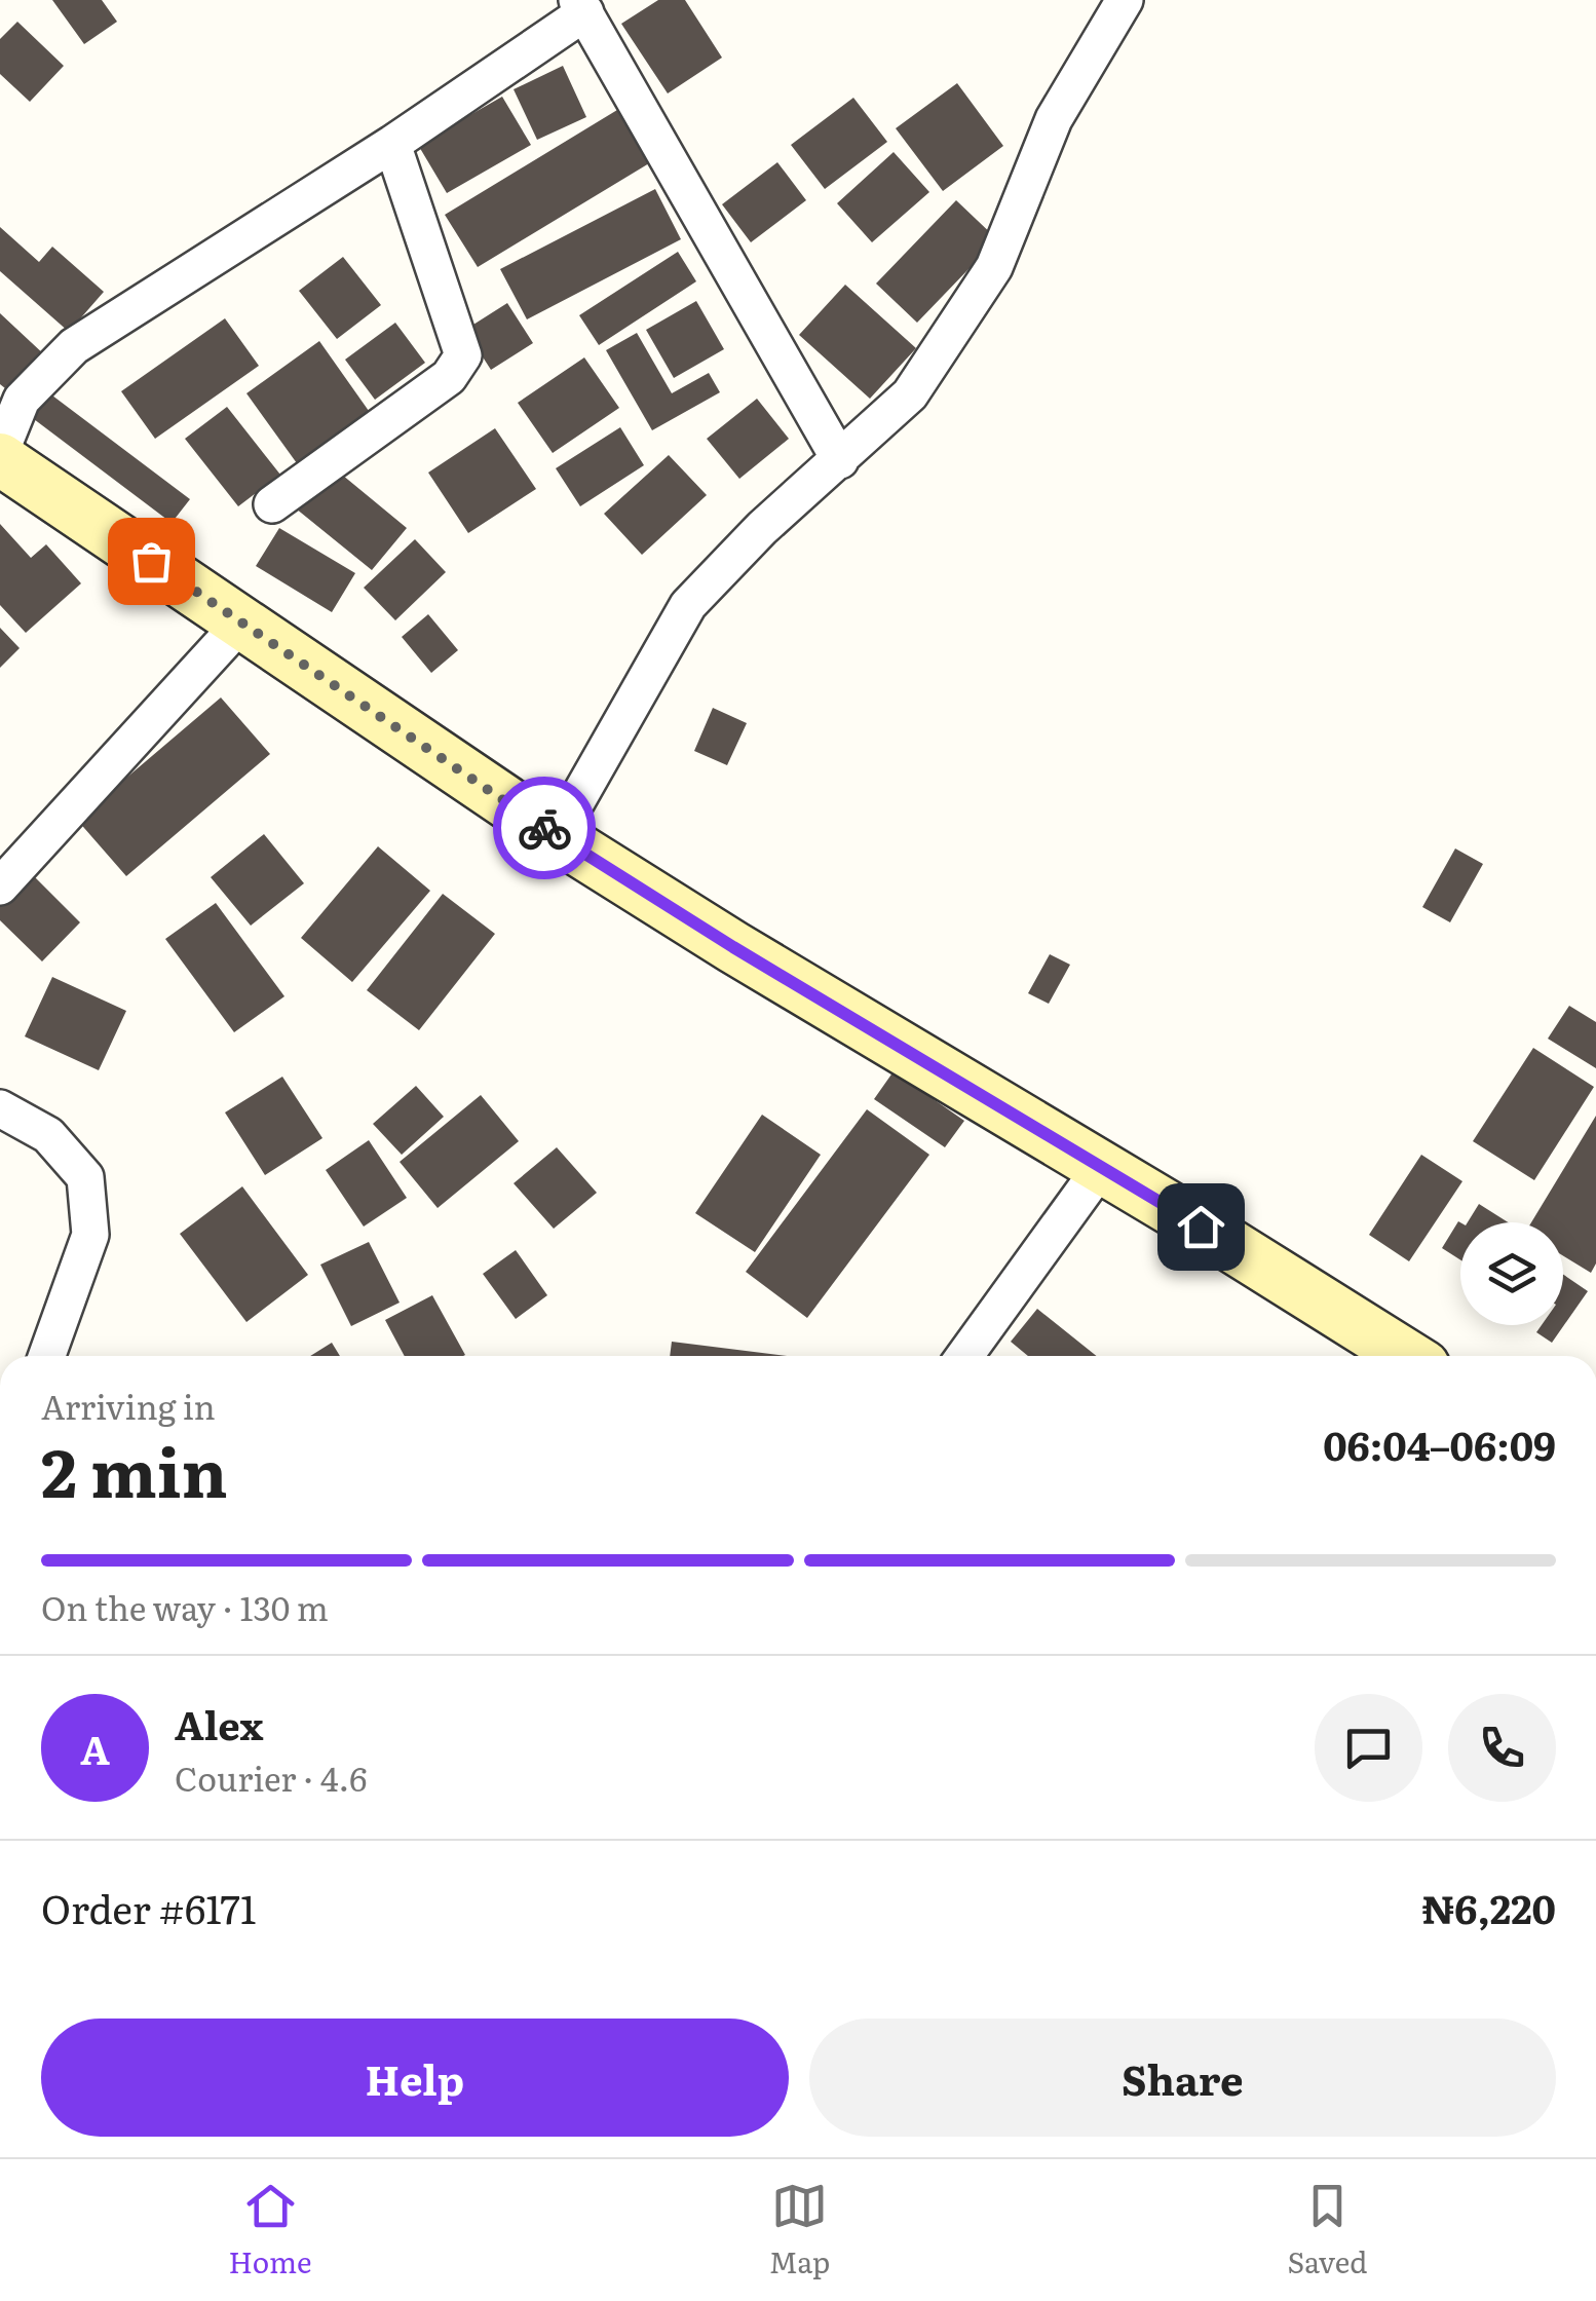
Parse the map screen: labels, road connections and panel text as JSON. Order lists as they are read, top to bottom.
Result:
{
  "page": {
    "heading": ["2 min", "Arriving in", "06:04–06:09"],
    "panel": [
      "Alex",
      "Courier · 4.6",
      "Order #6171",
      "₦6,220"
    ],
    "bar": "On the way · 130 m",
    "round": "A",
    "buttons": ["Help", "Share"],
    "tabs": ["Home", "Map", "Saved"]
  }
}
